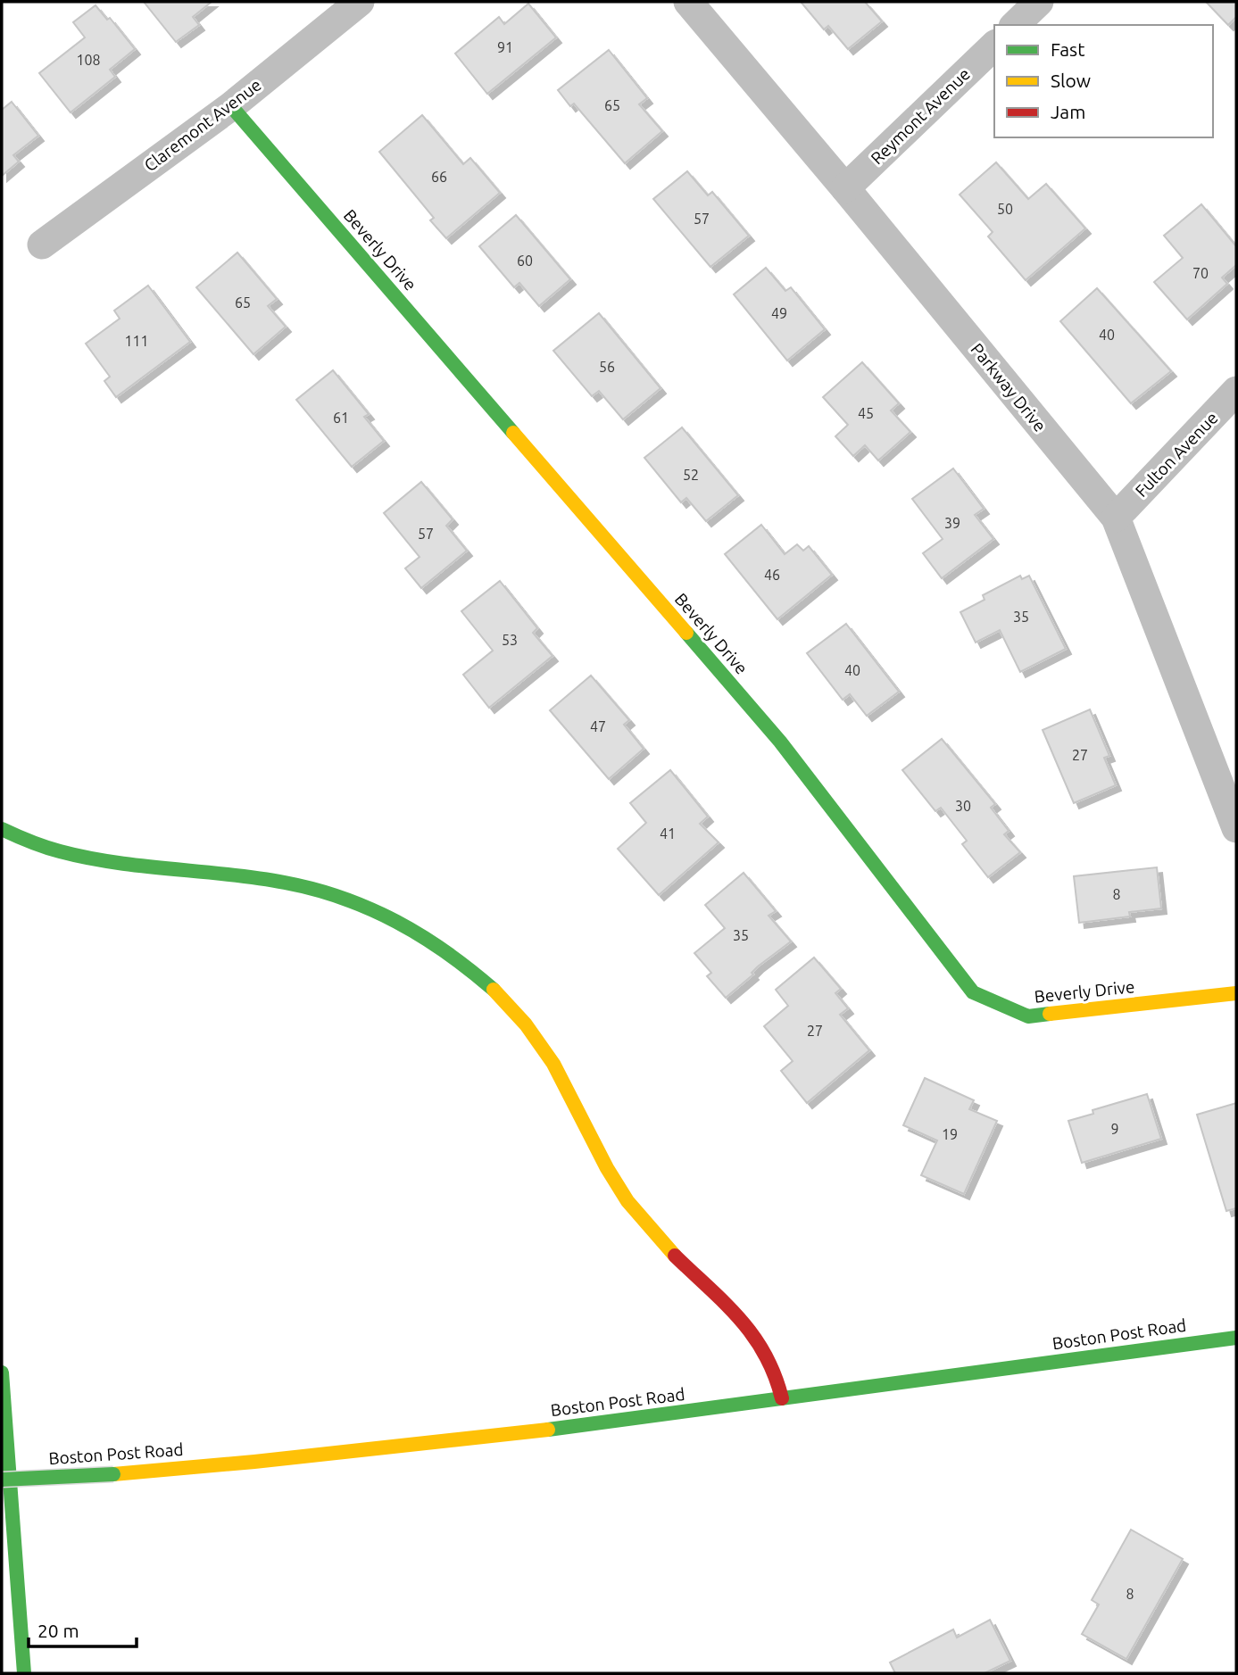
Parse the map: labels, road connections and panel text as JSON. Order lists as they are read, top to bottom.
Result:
{
  "streets": {
    "main road": ["Beverly Drive", "Boston Post Road"],
    "street": [
      "Reymont Avenue",
      "Claremont Avenue",
      "Parkway Drive",
      "Fulton Avenue"
    ]
  },
  "crossings": [
    ["Reymont Avenue", "Parkway Drive"],
    ["Claremont Avenue", "Beverly Drive"],
    ["Parkway Drive", "Fulton Avenue"]
  ],
  "house_numbers": [
    "91",
    "108",
    "65",
    "66",
    "50",
    "57",
    "60",
    "70",
    "65",
    "49",
    "40",
    "111",
    "56",
    "45",
    "61",
    "52",
    "39",
    "57",
    "46",
    "35",
    "53",
    "40",
    "47",
    "27",
    "30",
    "41",
    "8",
    "35",
    "27",
    "9",
    "19",
    "8"
  ],
  "legend": ["Fast", "Slow", "Jam"],
  "scale_bar": "20 m"
}
